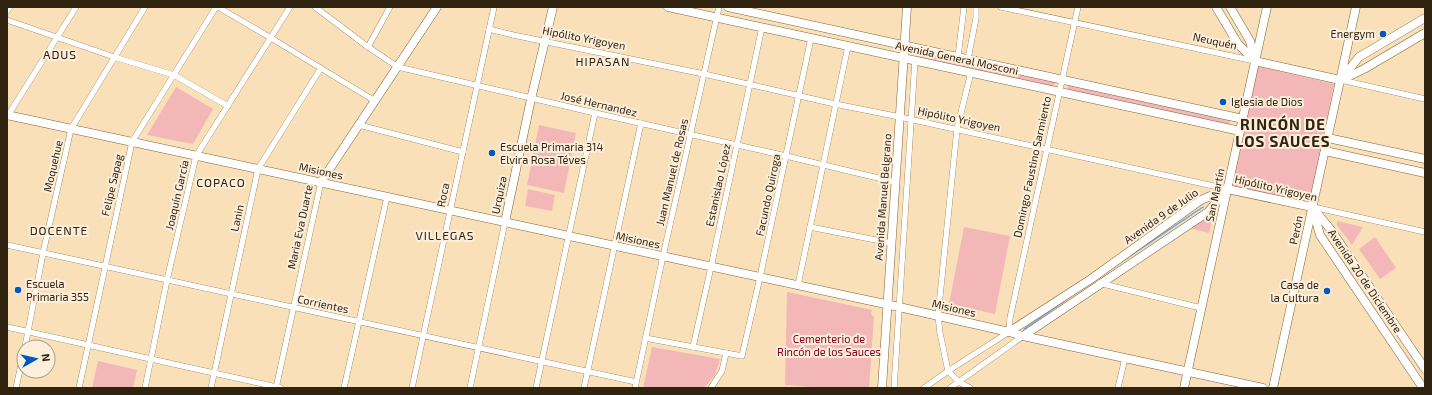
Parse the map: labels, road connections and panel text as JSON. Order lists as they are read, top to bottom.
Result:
{
  "streets": {
    "street": [
      "Hipólito Yrigoyen",
      "Neuquén",
      "Avenida General Mosconi",
      "José Hernandez",
      "Moquehue",
      "Domingo Faustino Sarmiento",
      "Misiones",
      "Juan Manuel de Rosas",
      "Felipe Sapag",
      "Estanislao López",
      "Joaquín García",
      "Roca",
      "Urquiza",
      "Facundo Quiroga",
      "San Martín",
      "Avenida Manuel Belgrano",
      "Avenida 9 de Julio",
      "Lanin",
      "Maria Eva Duarte",
      "Perón",
      "Avenida 20 de Diciembre",
      "Corrientes"
    ]
  },
  "crossings": [
    ["Hipólito Yrigoyen", "Domingo Faustino Sarmiento"],
    ["Hipólito Yrigoyen", "Juan Manuel de Rosas"],
    ["Hipólito Yrigoyen", "Estanislao López"],
    ["Hipólito Yrigoyen", "Roca"],
    ["Hipólito Yrigoyen", "Urquiza"],
    ["Hipólito Yrigoyen", "Facundo Quiroga"],
    ["Hipólito Yrigoyen", "San Martín"],
    ["Hipólito Yrigoyen", "Avenida Manuel Belgrano"],
    ["Hipólito Yrigoyen", "Avenida 9 de Julio"],
    ["Hipólito Yrigoyen", "Perón"],
    ["Hipólito Yrigoyen", "Avenida 20 de Diciembre"],
    ["Neuquén", "Domingo Faustino Sarmiento"],
    ["Neuquén", "San Martín"],
    ["Neuquén", "Perón"],
    ["Avenida General Mosconi", "Domingo Faustino Sarmiento"],
    ["Avenida General Mosconi", "Juan Manuel de Rosas"],
    ["Avenida General Mosconi", "Estanislao López"],
    ["Avenida General Mosconi", "Facundo Quiroga"],
    ["Avenida General Mosconi", "San Martín"],
    ["Avenida General Mosconi", "Avenida Manuel Belgrano"],
    ["José Hernandez", "Juan Manuel de Rosas"],
    ["José Hernandez", "Estanislao López"],
    ["José Hernandez", "Roca"],
    ["José Hernandez", "Urquiza"],
    ["José Hernandez", "Facundo Quiroga"],
    ["José Hernandez", "Avenida Manuel Belgrano"],
    ["José Hernandez", "Maria Eva Duarte"],
    ["Moquehue", "Misiones"],
    ["Moquehue", "Corrientes"],
    ["Domingo Faustino Sarmiento", "Misiones"],
    ["Domingo Faustino Sarmiento", "Avenida 9 de Julio"],
    ["Misiones", "Juan Manuel de Rosas"],
    ["Misiones", "Felipe Sapag"],
    ["Misiones", "Estanislao López"],
    ["Misiones", "Joaquín García"],
    ["Misiones", "Roca"],
    ["Misiones", "Urquiza"],
    ["Misiones", "Facundo Quiroga"],
    ["Misiones", "San Martín"],
    ["Misiones", "Avenida Manuel Belgrano"],
    ["Misiones", "Avenida 9 de Julio"],
    ["Misiones", "Lanin"],
    ["Misiones", "Maria Eva Duarte"],
    ["Juan Manuel de Rosas", "Corrientes"],
    ["Felipe Sapag", "Corrientes"],
    ["Joaquín García", "Corrientes"],
    ["Roca", "Corrientes"],
    ["Urquiza", "Corrientes"],
    ["San Martín", "Avenida 9 de Julio"],
    ["Lanin", "Corrientes"],
    ["Maria Eva Duarte", "Corrientes"],
    ["Perón", "Avenida 20 de Diciembre"]
  ],
  "districts": [
    "ADUS",
    "HIPASAN",
    "RINCÓN DE LOS SAUCES",
    "COPACO",
    "DOCENTE",
    "VILLEGAS"
  ],
  "parks": ["Cementerio de Rincón de los Sauces"],
  "places": [
    "Energym",
    "Iglesia de Dios",
    "Escuela Primaria 314 Elvira Rosa Téves",
    "Escuela Primaria 355",
    "Casa de la Cultura"
  ],
  "north": "right"
}
